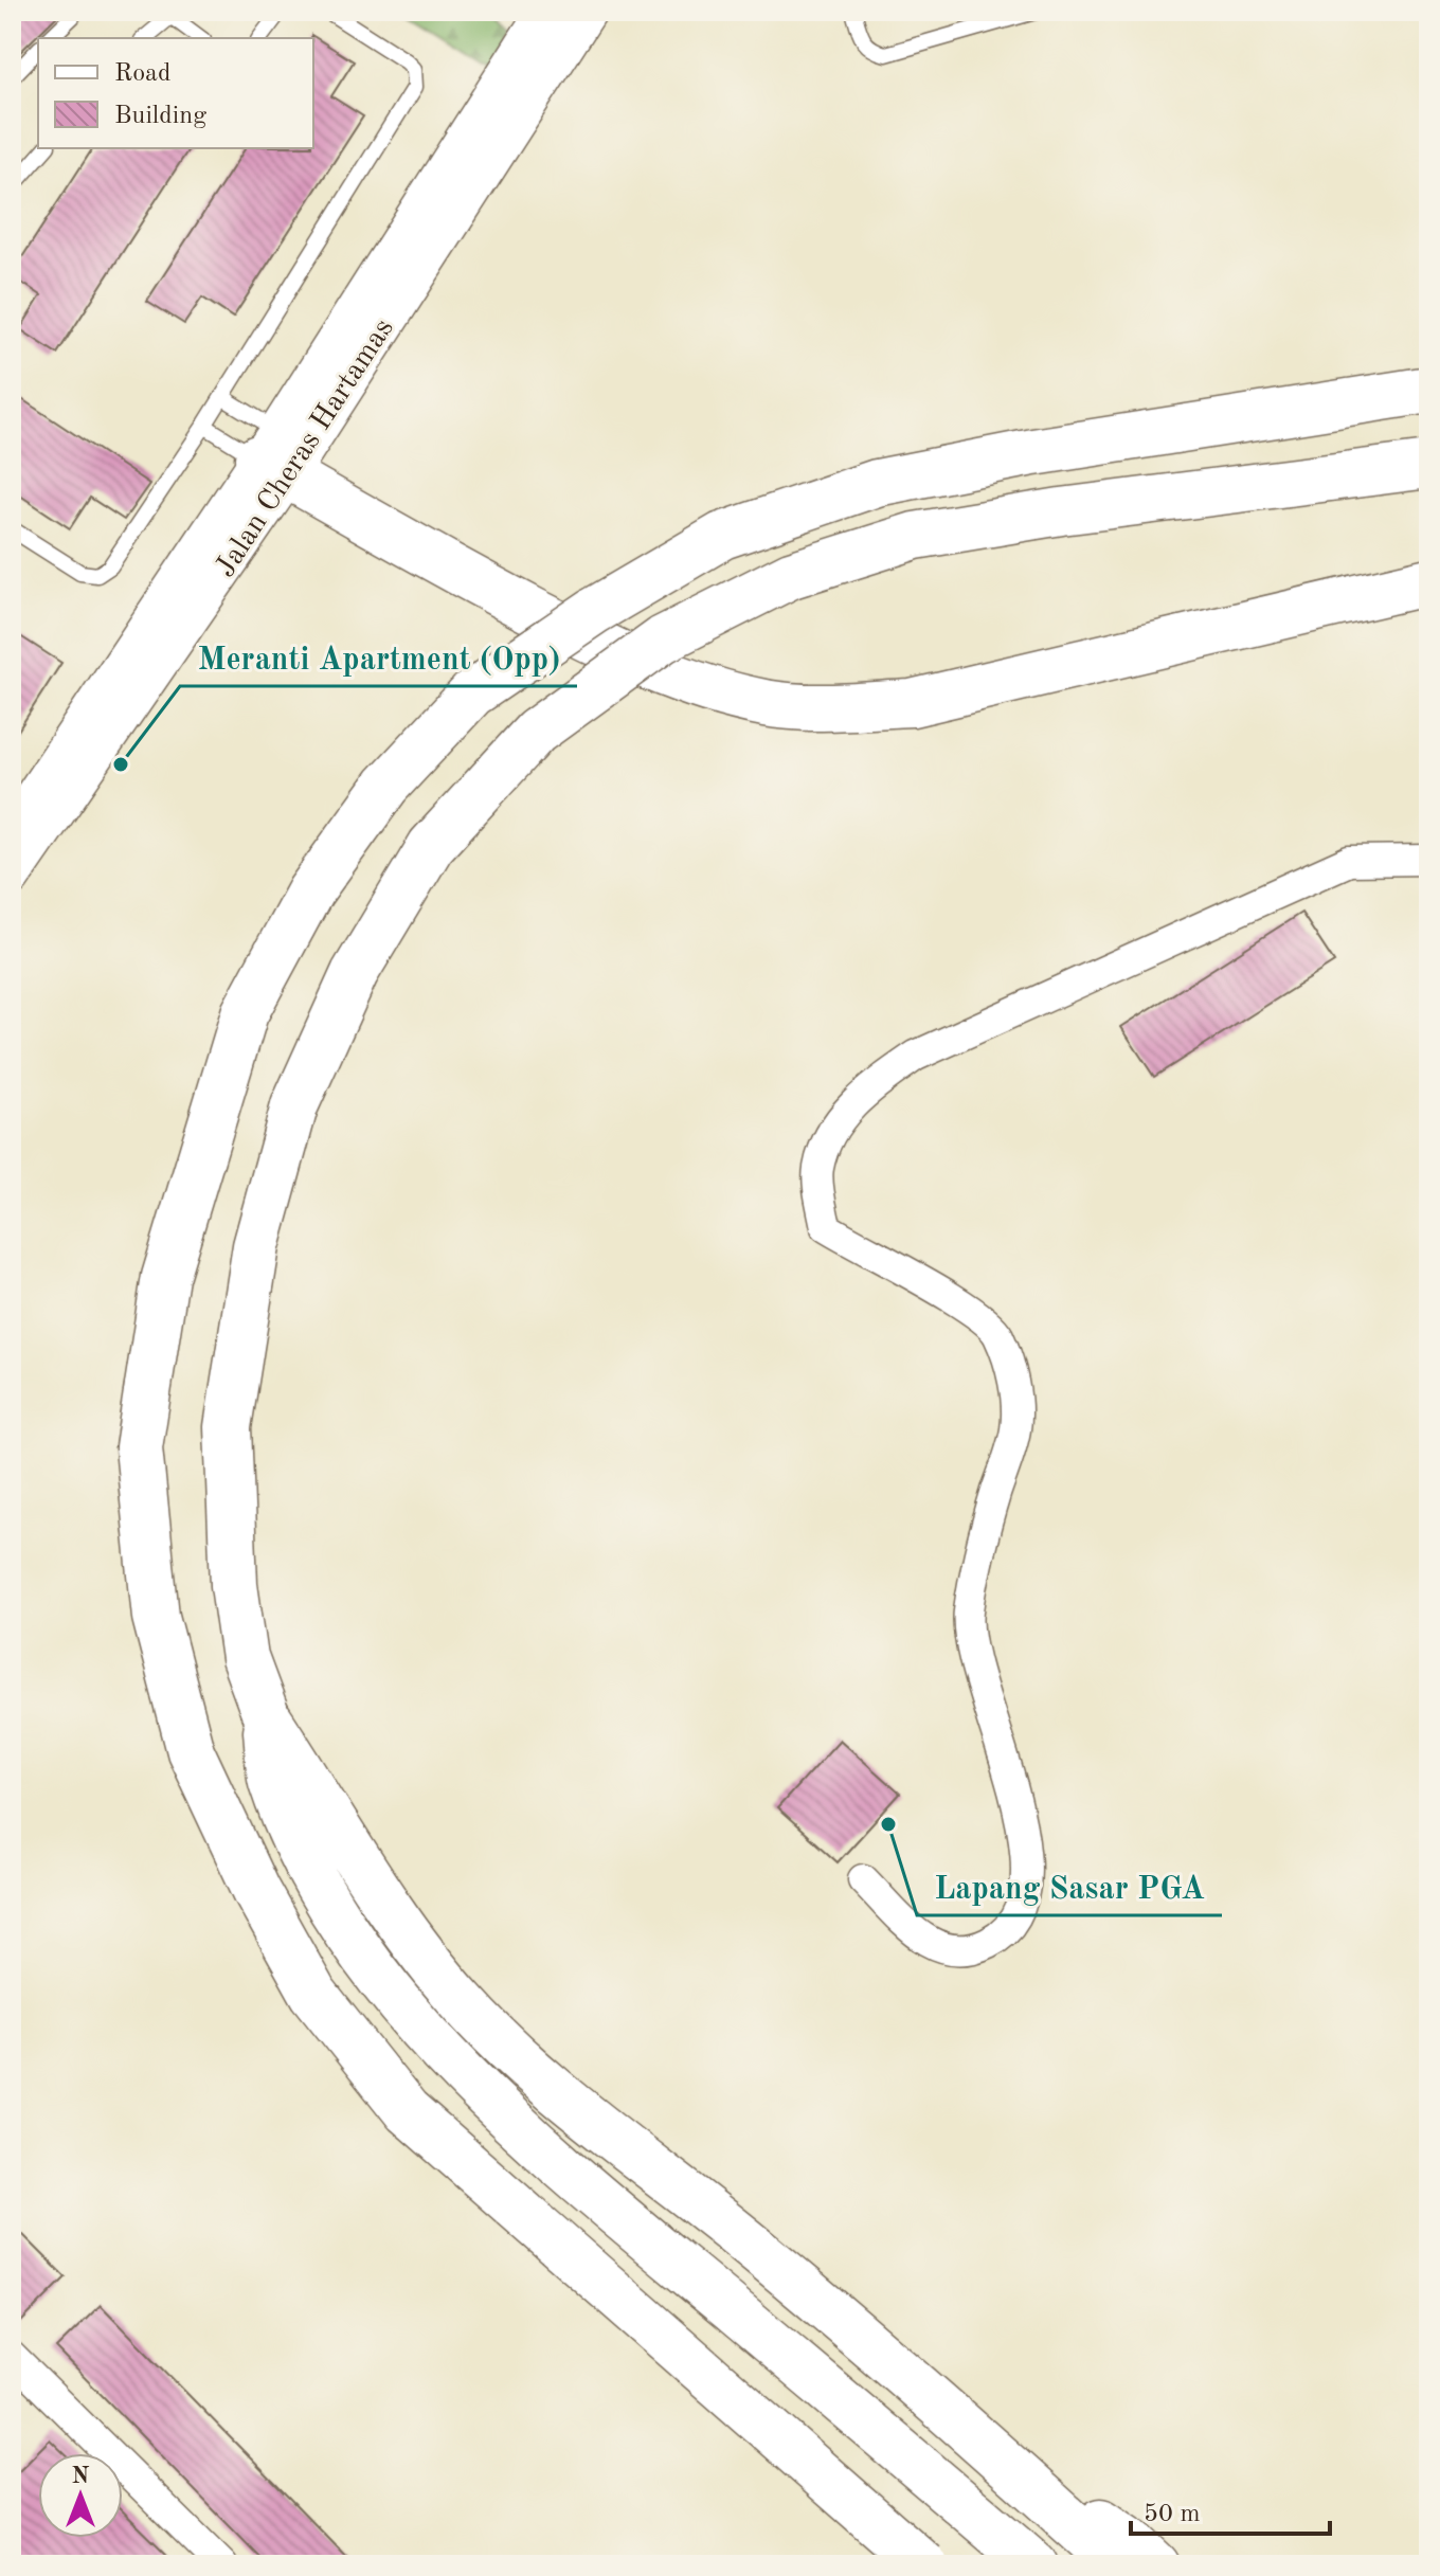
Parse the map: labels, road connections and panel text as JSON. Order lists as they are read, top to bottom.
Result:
{
  "streets": {
    "street": ["Jalan Cheras Hartamas"]
  },
  "places": ["Meranti Apartment (Opp)", "Lapang Sasar PGA"],
  "legend": ["Road", "Building"],
  "scale_bar": "50 m",
  "north": "top"
}
